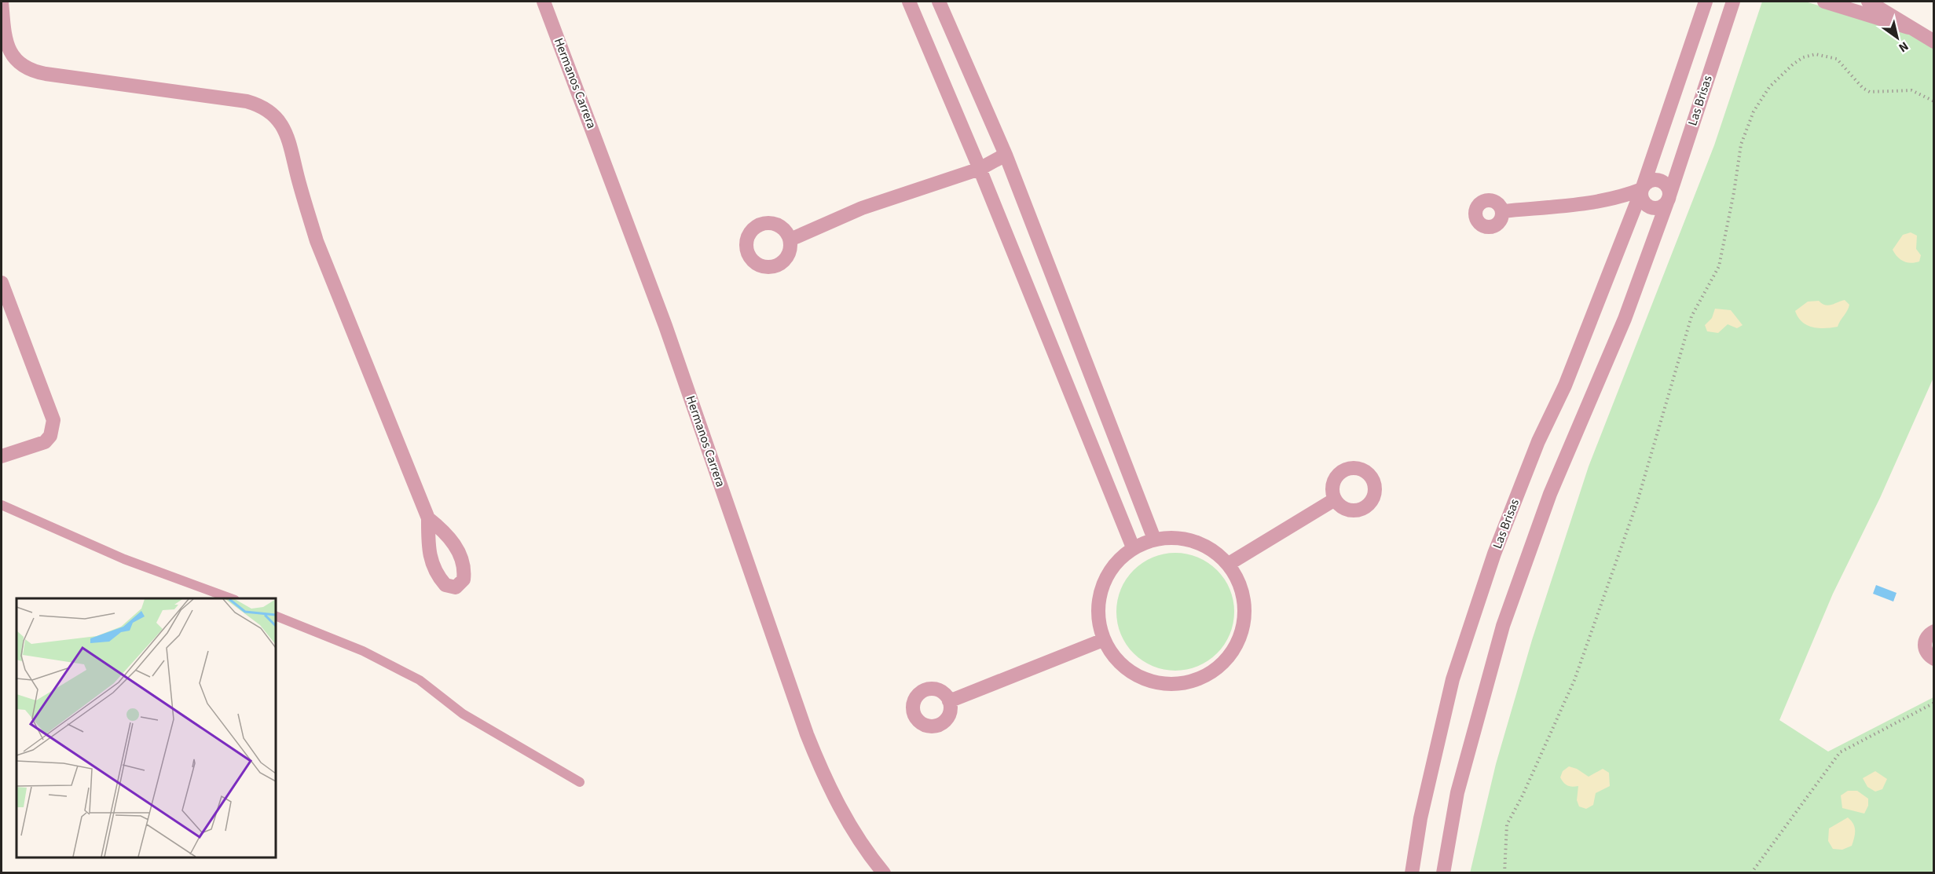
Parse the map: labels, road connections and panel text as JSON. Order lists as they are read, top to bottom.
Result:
{
  "streets": {
    "street": ["Hermanos Carrera", "Las Brisas"]
  },
  "north": "bottom right"
}
